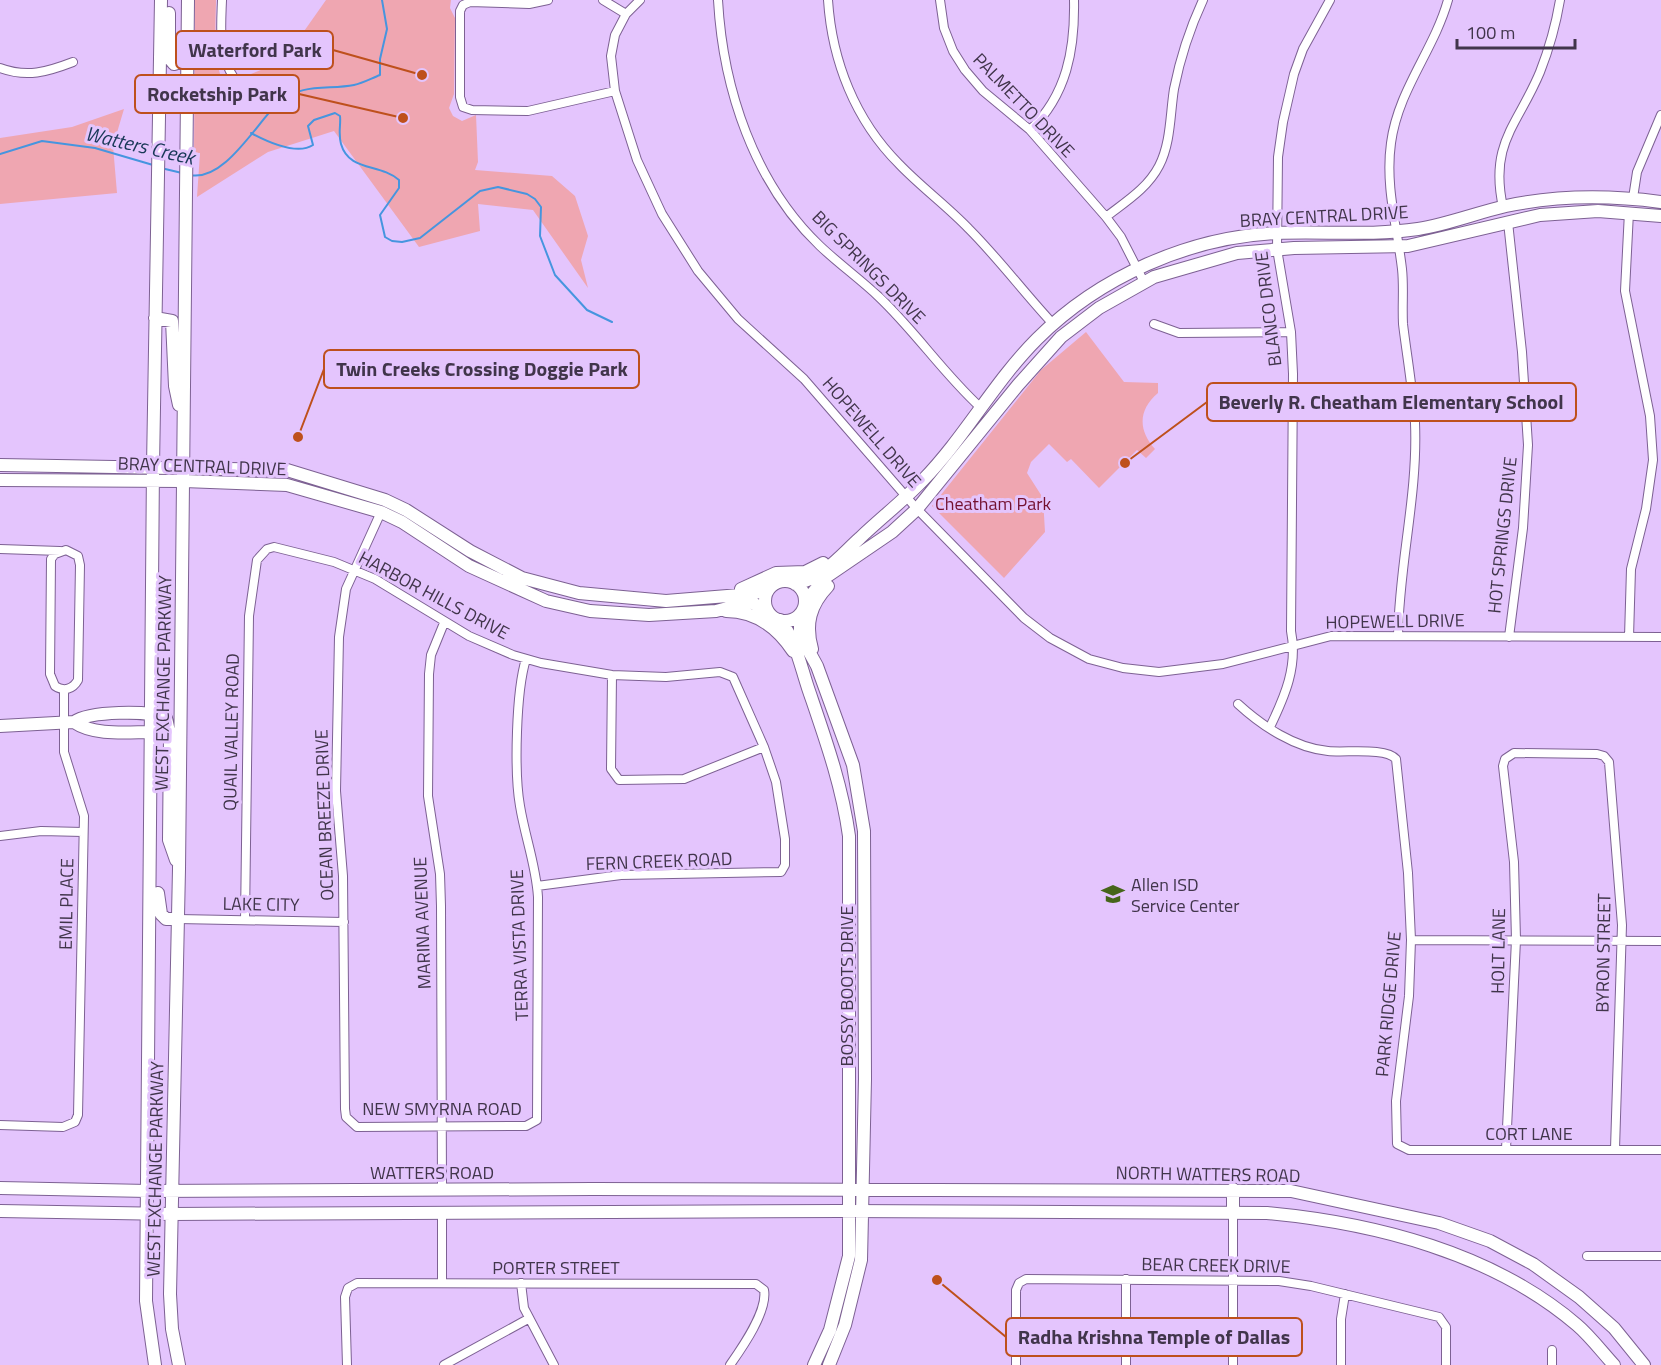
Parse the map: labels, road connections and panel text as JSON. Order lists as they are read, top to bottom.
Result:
{
  "streets": {
    "main road": [
      "BRAY CENTRAL DRIVE",
      "WEST EXCHANGE PARKWAY",
      "BOSSY BOOTS DRIVE",
      "WATTERS ROAD",
      "NORTH WATTERS ROAD"
    ],
    "street": [
      "PALMETTO DRIVE",
      "BIG SPRINGS DRIVE",
      "BLANCO DRIVE",
      "HOPEWELL DRIVE",
      "HOT SPRINGS DRIVE",
      "HARBOR HILLS DRIVE",
      "QUAIL VALLEY ROAD",
      "OCEAN BREEZE DRIVE",
      "FERN CREEK ROAD",
      "EMIL PLACE",
      "LAKE CITY",
      "MARINA AVENUE",
      "TERRA VISTA DRIVE",
      "HOLT LANE",
      "BYRON STREET",
      "PARK RIDGE DRIVE",
      "NEW SMYRNA ROAD",
      "CORT LANE",
      "BEAR CREEK DRIVE",
      "PORTER STREET"
    ]
  },
  "crossings": [
    ["PALMETTO DRIVE", "BRAY CENTRAL DRIVE"],
    ["BRAY CENTRAL DRIVE", "BIG SPRINGS DRIVE"],
    ["BRAY CENTRAL DRIVE", "BLANCO DRIVE"],
    ["BRAY CENTRAL DRIVE", "HOPEWELL DRIVE"],
    ["BRAY CENTRAL DRIVE", "HOT SPRINGS DRIVE"],
    ["BRAY CENTRAL DRIVE", "WEST EXCHANGE PARKWAY"],
    ["BRAY CENTRAL DRIVE", "OCEAN BREEZE DRIVE"],
    ["BRAY CENTRAL DRIVE", "BOSSY BOOTS DRIVE"],
    ["BLANCO DRIVE", "HOPEWELL DRIVE"],
    ["BLANCO DRIVE", "PARK RIDGE DRIVE"],
    ["HOPEWELL DRIVE", "HOT SPRINGS DRIVE"],
    ["HARBOR HILLS DRIVE", "QUAIL VALLEY ROAD"],
    ["HARBOR HILLS DRIVE", "OCEAN BREEZE DRIVE"],
    ["HARBOR HILLS DRIVE", "FERN CREEK ROAD"],
    ["HARBOR HILLS DRIVE", "MARINA AVENUE"],
    ["HARBOR HILLS DRIVE", "TERRA VISTA DRIVE"],
    ["WEST EXCHANGE PARKWAY", "LAKE CITY"],
    ["WEST EXCHANGE PARKWAY", "WATTERS ROAD"],
    ["QUAIL VALLEY ROAD", "LAKE CITY"],
    ["OCEAN BREEZE DRIVE", "LAKE CITY"],
    ["OCEAN BREEZE DRIVE", "NEW SMYRNA ROAD"],
    ["FERN CREEK ROAD", "TERRA VISTA DRIVE"],
    ["MARINA AVENUE", "NEW SMYRNA ROAD"],
    ["MARINA AVENUE", "WATTERS ROAD"],
    ["TERRA VISTA DRIVE", "NEW SMYRNA ROAD"],
    ["HOLT LANE", "BYRON STREET"],
    ["HOLT LANE", "CORT LANE"],
    ["BYRON STREET", "CORT LANE"],
    ["BOSSY BOOTS DRIVE", "WATTERS ROAD"],
    ["BOSSY BOOTS DRIVE", "NORTH WATTERS ROAD"],
    ["PARK RIDGE DRIVE", "CORT LANE"],
    ["WATTERS ROAD", "NORTH WATTERS ROAD"]
  ],
  "water": ["Watters Creek"],
  "parks": ["Cheatham Park"],
  "places": {
    "other": [
      "Waterford Park",
      "Rocketship Park",
      "Twin Creeks Crossing Doggie Park",
      "Beverly R. Cheatham Elementary School",
      "Radha Krishna Temple of Dallas"
    ],
    "school or university": ["Allen ISD Service Center"]
  },
  "scale_bar": "100 m"
}
